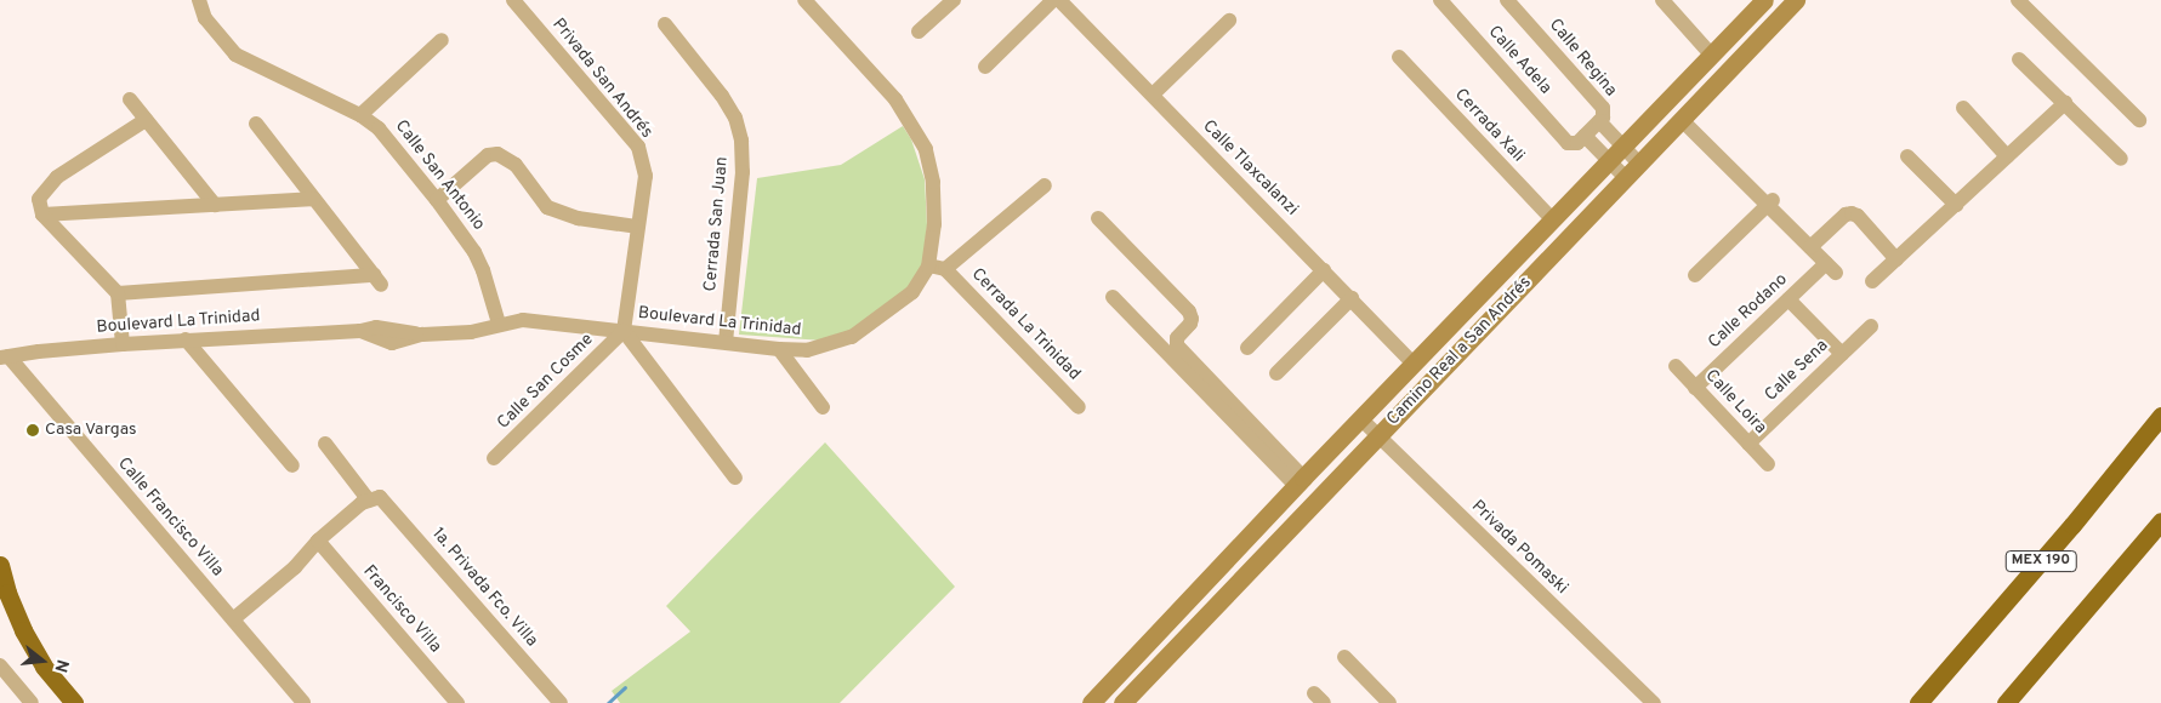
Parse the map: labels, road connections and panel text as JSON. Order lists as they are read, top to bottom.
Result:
{
  "streets": {
    "highway": ["MEX 190"],
    "main road": ["Camino Real a San Andrés"],
    "street": [
      "Calle Regina",
      "Calle Adela",
      "Privada San Andrés",
      "Cerrada Xali",
      "Calle Tlaxcalanzi",
      "Calle San Antonio",
      "Cerrada San Juan",
      "Calle Rodano",
      "Boulevard La Trinidad",
      "Cerrada La Trinidad",
      "Calle Sena",
      "Calle San Cosme",
      "Calle Loira",
      "Calle Francisco Villa",
      "Privada Pomaski",
      "1a. Privada Fco. Villa",
      "Francisco Villa"
    ]
  },
  "crossings": [
    ["Calle Regina", "Camino Real a San Andrés"],
    ["Calle Adela", "Camino Real a San Andrés"],
    ["Privada San Andrés", "Boulevard La Trinidad"],
    ["Privada San Andrés", "Calle San Cosme"],
    ["Cerrada Xali", "Camino Real a San Andrés"],
    ["Calle Tlaxcalanzi", "Camino Real a San Andrés"],
    ["Calle San Antonio", "Boulevard La Trinidad"],
    ["Cerrada San Juan", "Boulevard La Trinidad"],
    ["Calle Rodano", "Calle Loira"],
    ["Boulevard La Trinidad", "Calle San Cosme"],
    ["Boulevard La Trinidad", "Calle Francisco Villa"],
    ["Camino Real a San Andrés", "Privada Pomaski"],
    ["Calle Sena", "Calle Loira"]
  ],
  "places": ["Casa Vargas"],
  "north": "right"
}
